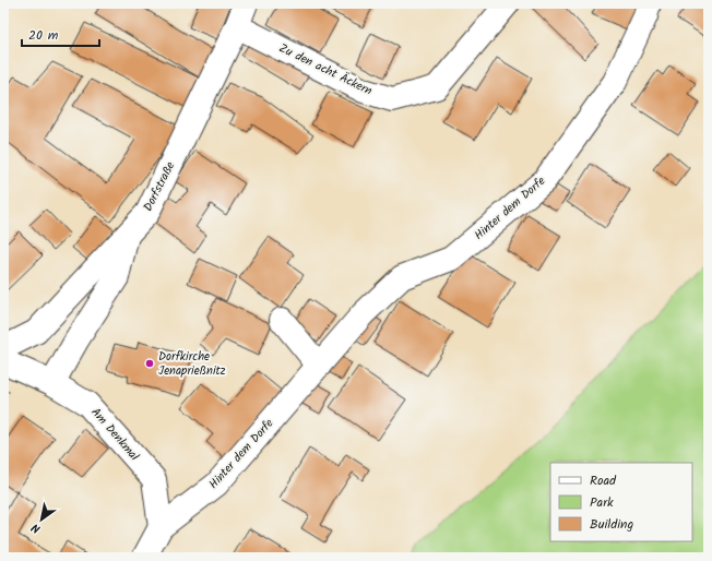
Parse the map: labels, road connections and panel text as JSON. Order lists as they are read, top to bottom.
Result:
{
  "streets": {
    "street": [
      "Zu den acht Äckern",
      "Dorfstraße",
      "Hinter dem Dorfe",
      "Am Denkmal"
    ]
  },
  "crossings": [
    ["Zu den acht Äckern", "Dorfstraße"],
    ["Hinter dem Dorfe", "Am Denkmal"]
  ],
  "places": ["Dorfkirche Jenaprießnitz"],
  "legend": ["Road", "Park", "Building"],
  "scale_bar": "20 m",
  "north": "bottom left"
}
